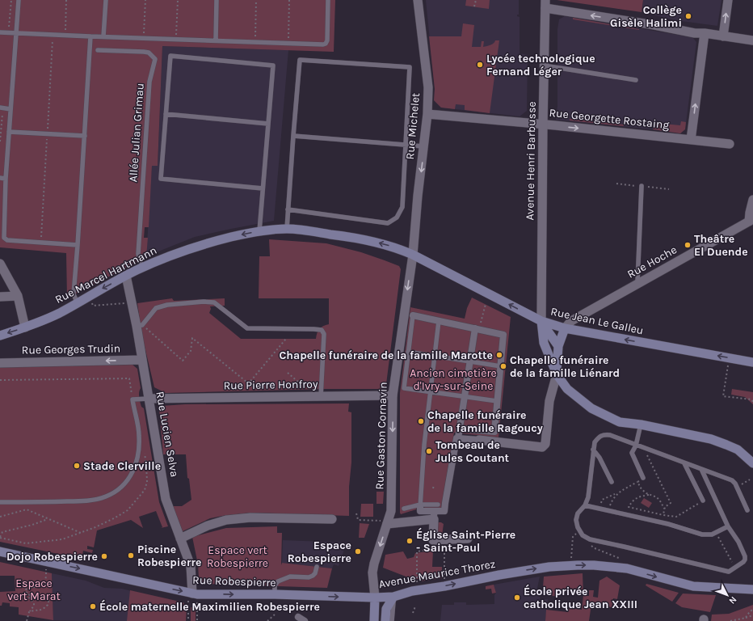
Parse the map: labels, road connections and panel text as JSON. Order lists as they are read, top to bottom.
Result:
{
  "streets": {
    "main road": [
      "Rue Marcel Hartmann",
      "Rue Jean Le Galleu",
      "Avenue Maurice Thorez",
      "Rue Robespierre"
    ],
    "street": [
      "Rue Georgette Rostaing",
      "Rue Michelet",
      "Avenue Henri Barbusse",
      "Rue Hoche",
      "Rue Georges Trudin",
      "Rue Pierre Honfroy",
      "Rue Lucien Selva",
      "Rue Gaston Cornavin"
    ],
    "lane": ["Allée Julian Grimau"]
  },
  "crossings": [
    ["Rue Georgette Rostaing", "Rue Michelet"],
    ["Rue Georgette Rostaing", "Avenue Henri Barbusse"],
    ["Rue Michelet", "Rue Marcel Hartmann"],
    ["Rue Michelet", "Rue Jean Le Galleu"],
    ["Rue Michelet", "Rue Gaston Cornavin"],
    ["Allée Julian Grimau", "Rue Marcel Hartmann"],
    ["Avenue Henri Barbusse", "Rue Jean Le Galleu"],
    ["Rue Hoche", "Rue Jean Le Galleu"],
    ["Rue Marcel Hartmann", "Rue Jean Le Galleu"],
    ["Rue Marcel Hartmann", "Rue Lucien Selva"],
    ["Rue Marcel Hartmann", "Rue Gaston Cornavin"],
    ["Rue Jean Le Galleu", "Rue Gaston Cornavin"],
    ["Rue Georges Trudin", "Rue Lucien Selva"],
    ["Rue Pierre Honfroy", "Rue Lucien Selva"],
    ["Rue Pierre Honfroy", "Rue Gaston Cornavin"],
    ["Rue Lucien Selva", "Rue Robespierre"],
    ["Rue Gaston Cornavin", "Avenue Maurice Thorez"],
    ["Rue Gaston Cornavin", "Rue Robespierre"],
    ["Avenue Maurice Thorez", "Rue Robespierre"]
  ],
  "one_way": [
    "Rue Georgette Rostaing",
    "Rue Michelet",
    "Rue Marcel Hartmann",
    "Rue Jean Le Galleu",
    "Rue Georges Trudin",
    "Avenue Maurice Thorez",
    "Rue Robespierre"
  ],
  "parks": ["Ancien cimetière d'Ivry-sur-Seine", "Espace vert Robespierre", "Espace vert Marat"],
  "places": [
    "Collège Gisèle Halimi",
    "Lycée technologique Fernand Léger",
    "Theâtre El Duende",
    "Chapelle funéraire de la famille Marotte",
    "Chapelle funéraire de la famille Liénard",
    "Chapelle funéraire de la famille Ragoucy",
    "Tombeau de Jules Coutant",
    "Stade Clerville",
    "Église Saint-Pierre - Saint-Paul",
    "Espace Robespierre",
    "Piscine Robespierre",
    "Dojo Robespierre",
    "École privée catholique Jean XXIII",
    "École maternelle Maximilien Robespierre"
  ],
  "north": "bottom right"
}
